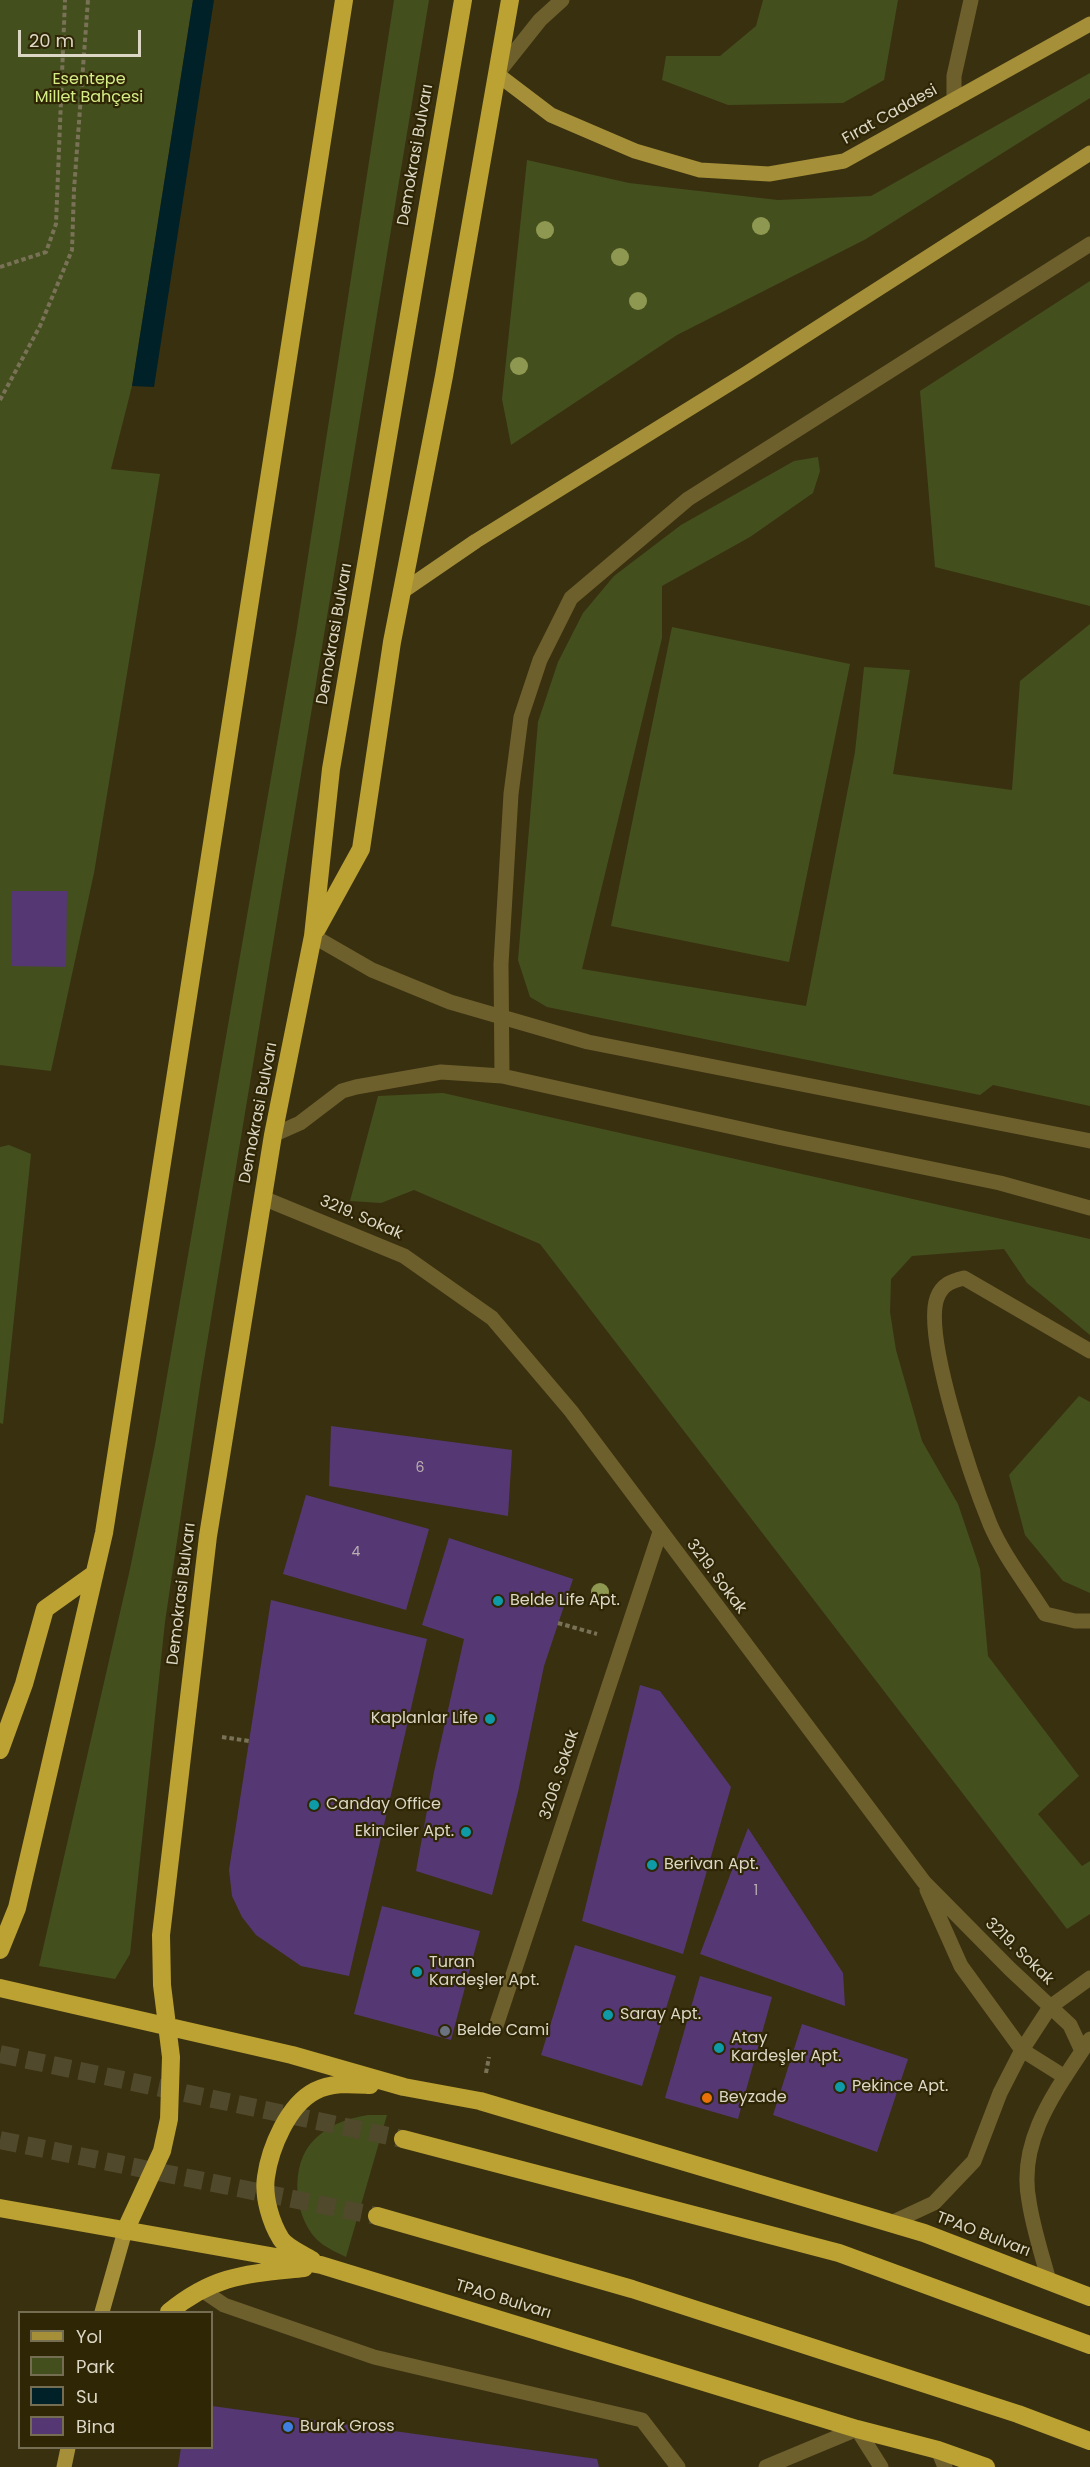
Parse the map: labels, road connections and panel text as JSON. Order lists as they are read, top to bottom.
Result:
{
  "streets": {
    "highway": ["Demokrasi Bulvarı", "TPAO Bulvarı"],
    "main road": ["Fırat Caddesi"],
    "street": ["3219. Sokak", "3206. Sokak"]
  },
  "crossings": [
    ["Demokrasi Bulvarı", "3219. Sokak"],
    ["Demokrasi Bulvarı", "TPAO Bulvarı"],
    ["3219. Sokak", "3206. Sokak"]
  ],
  "parks": ["Esentepe Millet Bahçesi"],
  "places": [
    "Belde Life Apt.",
    "Kaplanlar Life",
    "Canday Office",
    "Ekinciler Apt.",
    "Berivan Apt.",
    "Turan Kardeşler Apt.",
    "Saray Apt.",
    "Belde Cami",
    "Atay Kardeşler Apt.",
    "Pekince Apt.",
    "Beyzade",
    "Burak Gross"
  ],
  "house_numbers": ["6", "4", "1"],
  "legend": [
    "Yol",
    "Park",
    "Su",
    "Bina"
  ],
  "scale_bar": "20 m"
}
